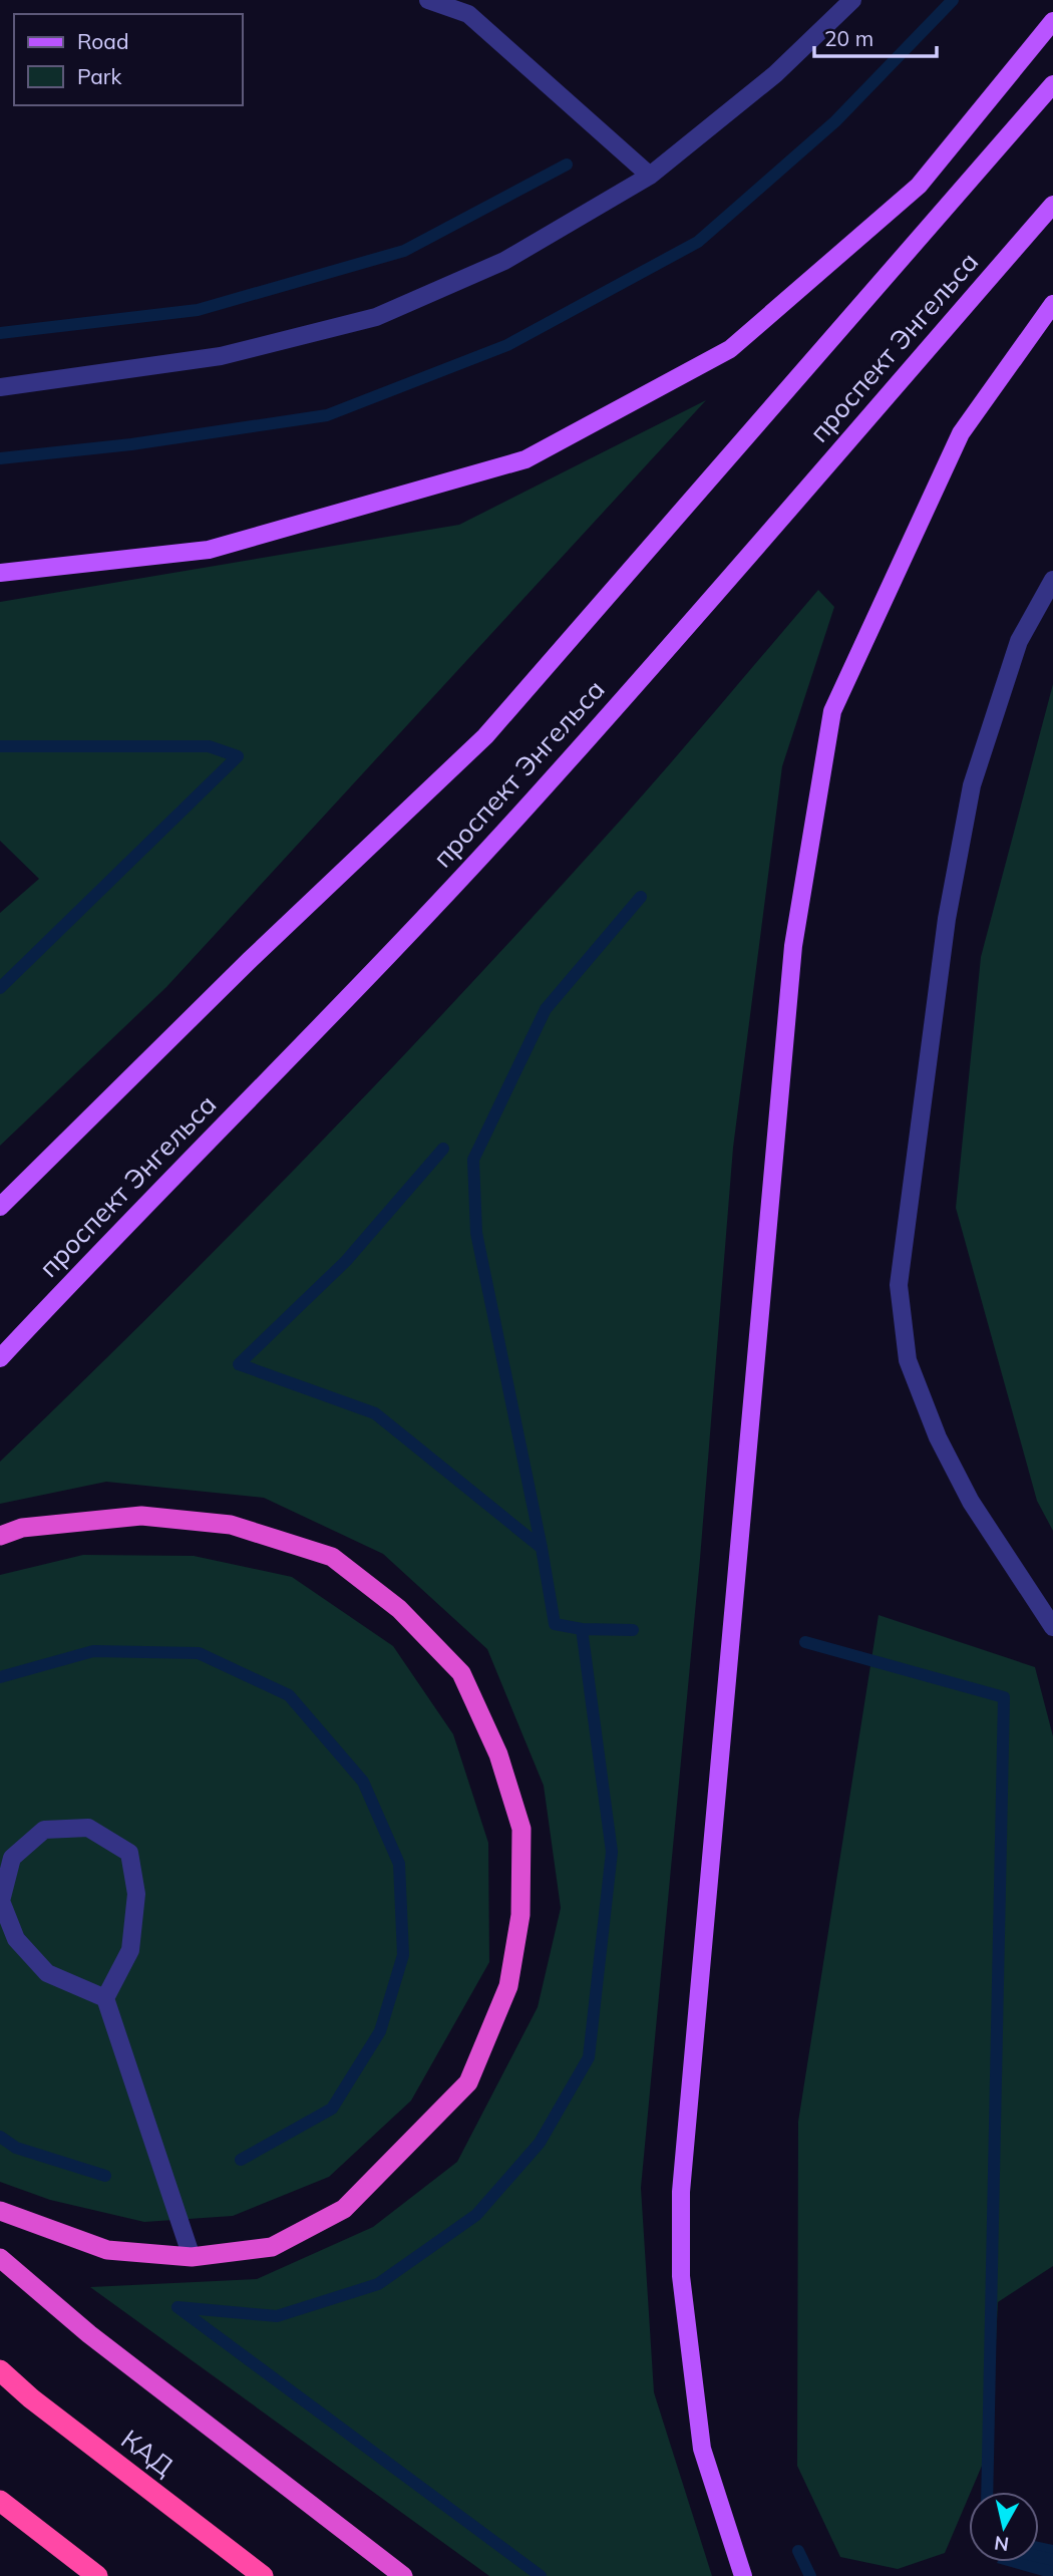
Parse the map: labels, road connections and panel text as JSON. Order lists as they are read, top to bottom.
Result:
{
  "streets": {
    "highway": ["КАД"],
    "main road": ["проспект Энгельса"]
  },
  "legend": ["Road", "Park"],
  "scale_bar": "20 m",
  "north": "bottom"
}
